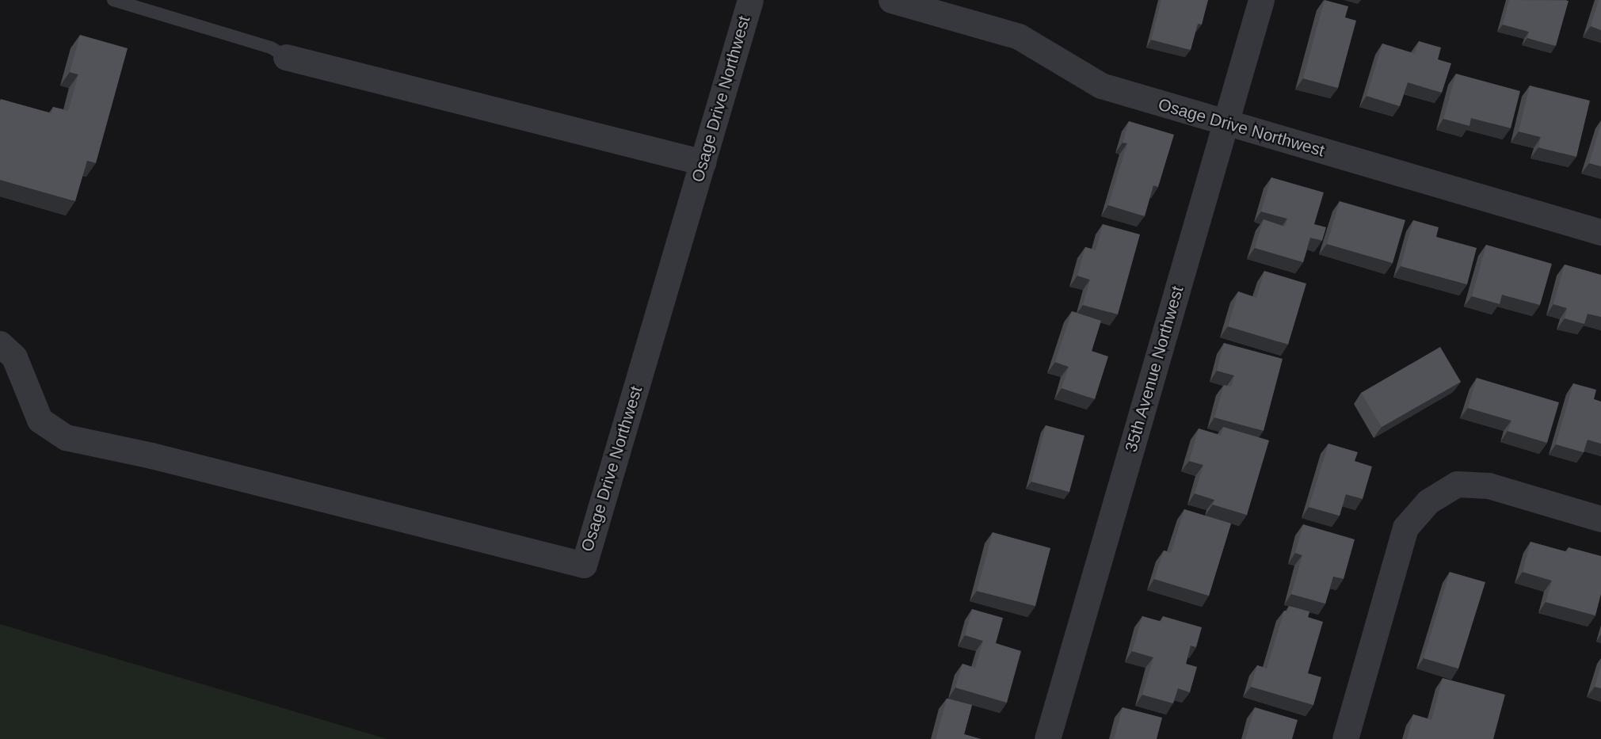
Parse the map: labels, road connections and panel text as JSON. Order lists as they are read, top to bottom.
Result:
{
  "streets": {
    "street": ["Osage Drive Northwest", "35th Avenue Northwest"]
  },
  "crossings": [
    ["Osage Drive Northwest", "35th Avenue Northwest"]
  ]
}
